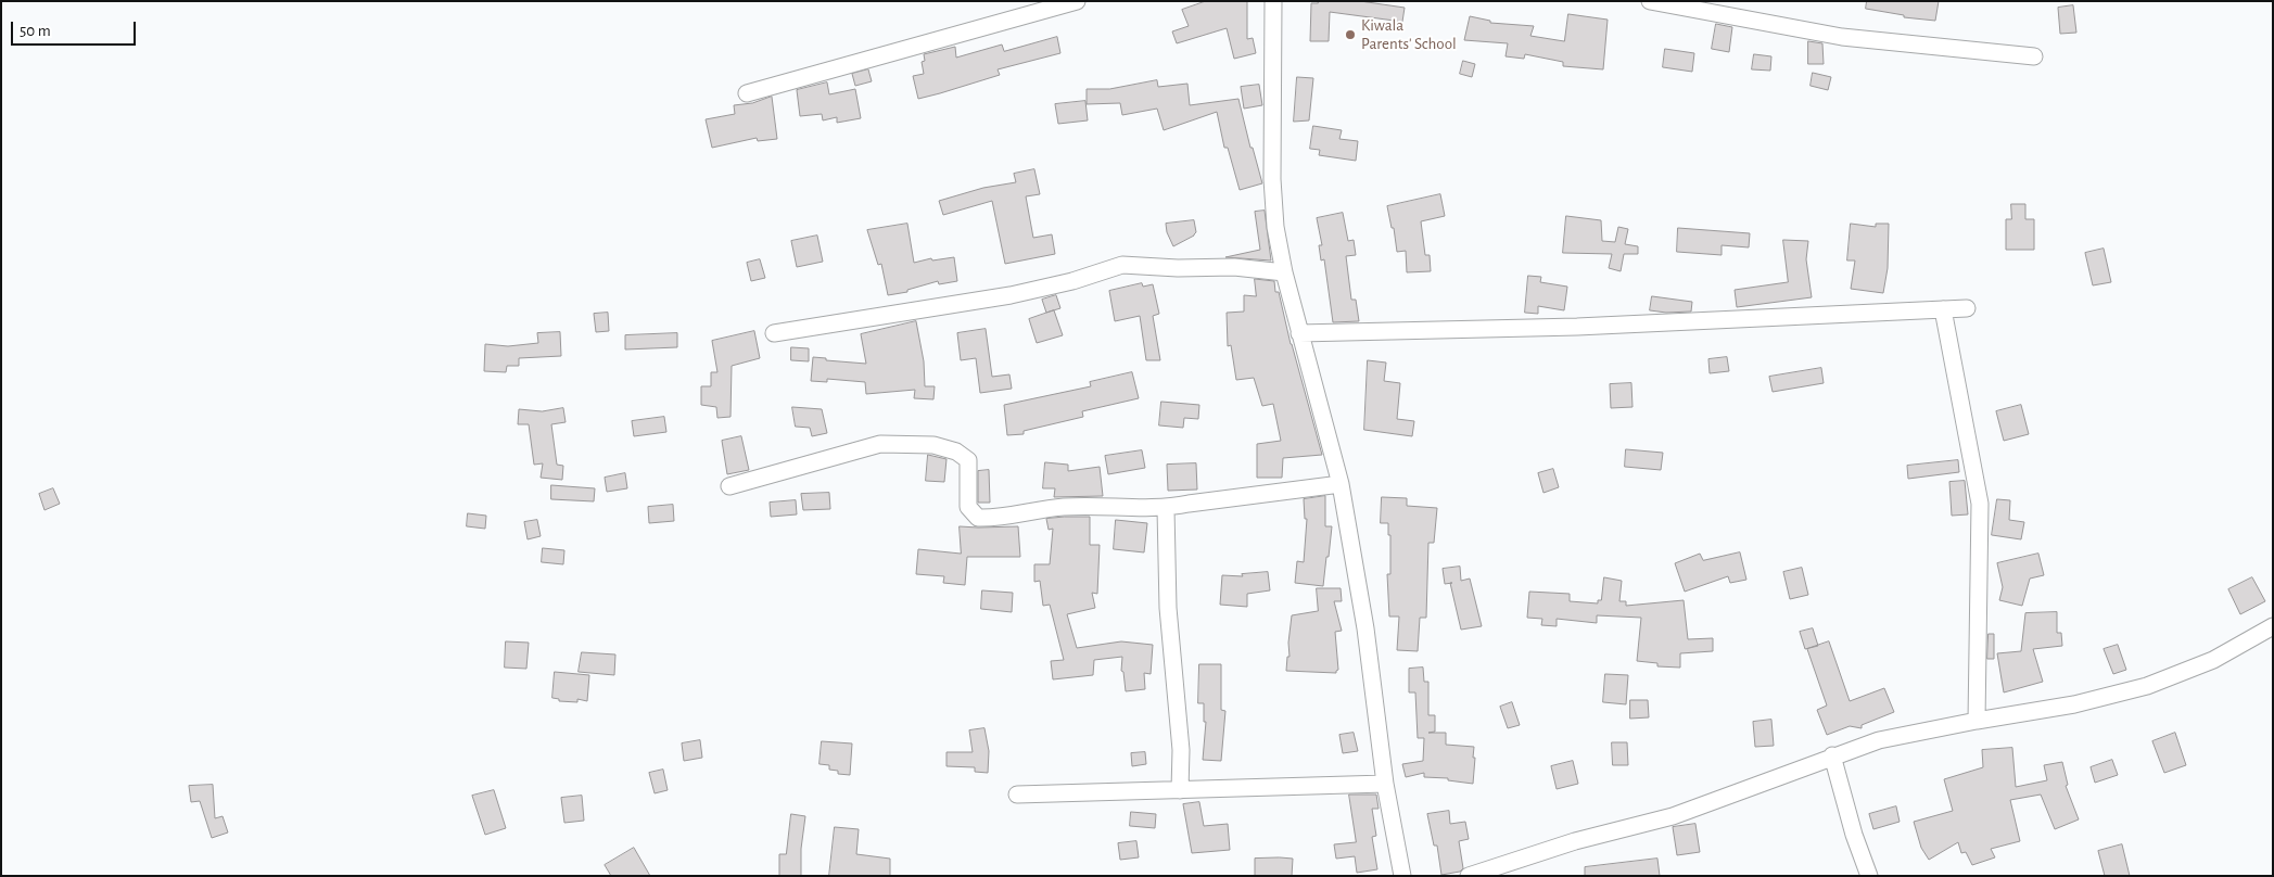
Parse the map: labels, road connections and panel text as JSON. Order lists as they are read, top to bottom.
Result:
{
  "places": ["Kiwala Parents' School"],
  "scale_bar": "50 m"
}
